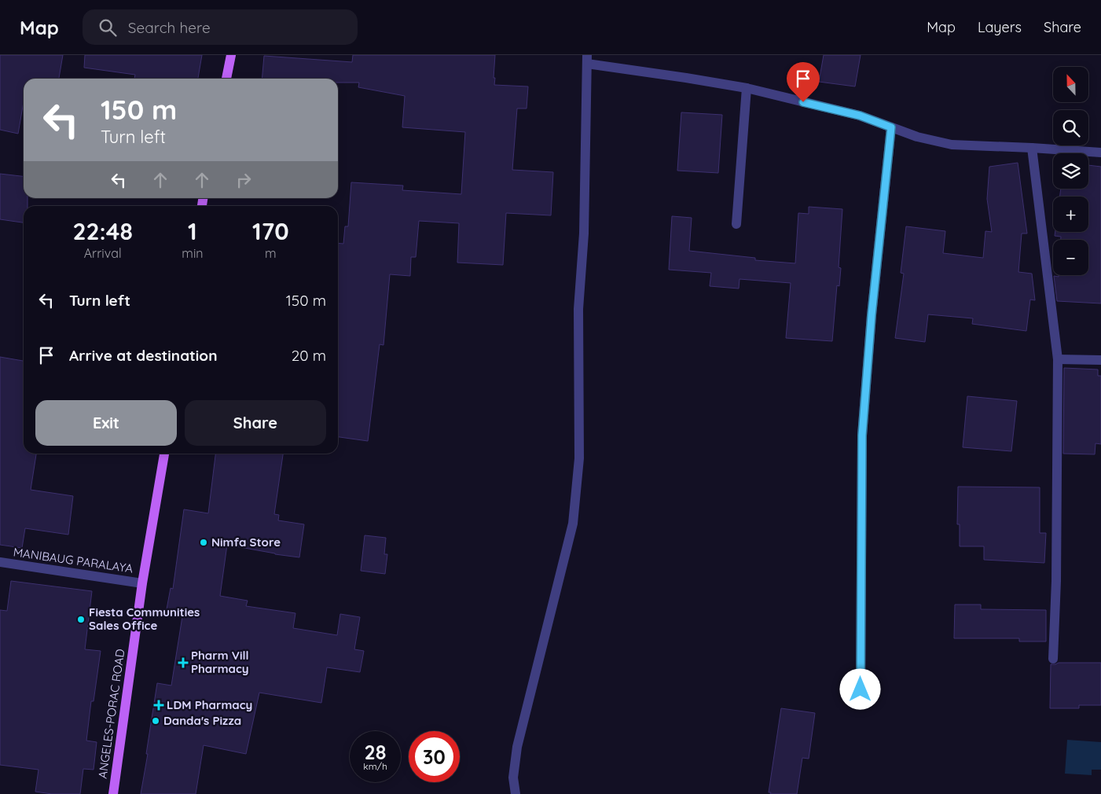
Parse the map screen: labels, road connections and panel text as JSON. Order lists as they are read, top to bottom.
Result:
{
  "streets": {
    "main road": ["ANGELES-PORAC ROAD"],
    "street": ["MANIBAUG PARALAYA"]
  },
  "crossings": [
    ["MANIBAUG PARALAYA", "ANGELES-PORAC ROAD"]
  ],
  "places": {
    "other": ["Nimfa Store", "Fiesta Communities Sales Office", "Danda's Pizza"],
    "health": ["Pharm Vill Pharmacy", "LDM Pharmacy"]
  },
  "north": "top",
  "page": {
    "header": "Map",
    "search": "Search here",
    "nav": ["Map", "Layers", "Share"],
    "map_buttons": ["+", "−"],
    "turn": ["150 m", "Turn left"],
    "eta": [
      "22:48",
      "Arrival",
      "1",
      "min",
      "170",
      "m"
    ],
    "list": [
      {
        "name": "Turn left",
        "value": "150 m"
      },
      {
        "name": "Arrive at destination",
        "value": "20 m"
      }
    ],
    "buttons": ["Exit", "Share"],
    "speed": "28 km/h",
    "limit": "30"
  }
}
